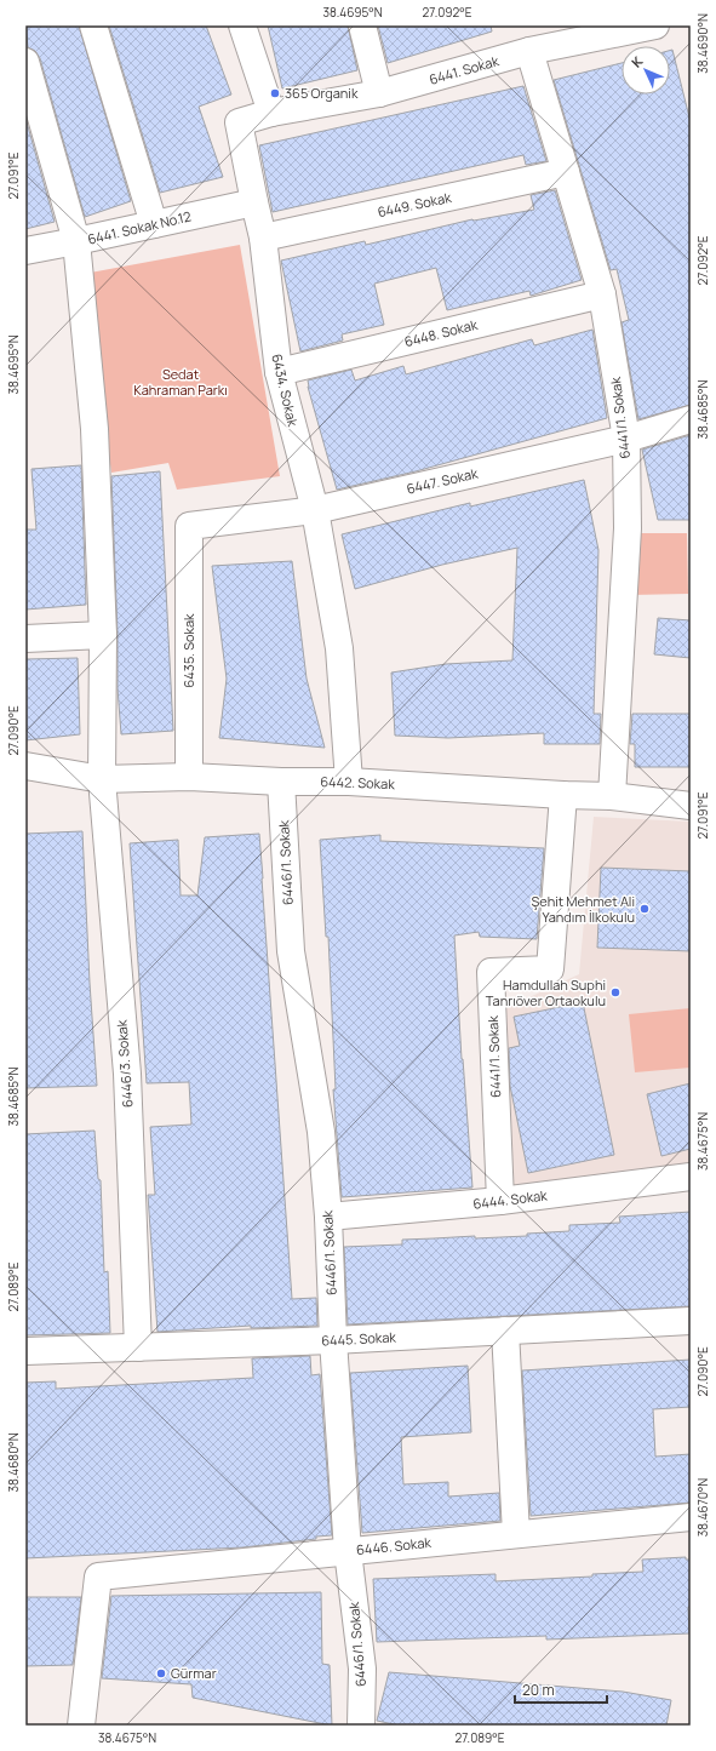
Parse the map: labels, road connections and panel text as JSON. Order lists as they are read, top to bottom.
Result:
{
  "streets": {
    "street": [
      "6441. Sokak",
      "6449. Sokak",
      "6441. Sokak No.12",
      "6448. Sokak",
      "6434. Sokak",
      "6441/1. Sokak",
      "6447. Sokak",
      "6435. Sokak",
      "6442. Sokak",
      "6446/1. Sokak",
      "6446/3. Sokak",
      "6444. Sokak",
      "6445. Sokak",
      "6446. Sokak"
    ]
  },
  "crossings": [
    ["6441. Sokak", "6434. Sokak"],
    ["6441. Sokak", "6441/1. Sokak"],
    ["6449. Sokak", "6434. Sokak"],
    ["6449. Sokak", "6441/1. Sokak"],
    ["6441. Sokak No.12", "6434. Sokak"],
    ["6441. Sokak No.12", "6446/3. Sokak"],
    ["6448. Sokak", "6434. Sokak"],
    ["6448. Sokak", "6441/1. Sokak"],
    ["6434. Sokak", "6447. Sokak"],
    ["6434. Sokak", "6442. Sokak"],
    ["6441/1. Sokak", "6447. Sokak"],
    ["6441/1. Sokak", "6442. Sokak"],
    ["6441/1. Sokak", "6444. Sokak"],
    ["6447. Sokak", "6435. Sokak"],
    ["6435. Sokak", "6442. Sokak"],
    ["6442. Sokak", "6446/1. Sokak"],
    ["6442. Sokak", "6446/3. Sokak"],
    ["6446/1. Sokak", "6444. Sokak"],
    ["6446/1. Sokak", "6445. Sokak"],
    ["6446/1. Sokak", "6446. Sokak"],
    ["6446/3. Sokak", "6445. Sokak"]
  ],
  "parks": ["Sedat Kahraman Parkı"],
  "places": [
    "365 Organik",
    "Şehit Mehmet Ali Yandım İlkokulu",
    "Hamdullah Suphi Tanrıöver Ortaokulu",
    "Gürmar"
  ],
  "scale_bar": "20 m",
  "north": "top left",
  "coordinates": [
    "38.4695°N",
    "27.092°E",
    "38.4690°N",
    "27.091°E",
    "38.4685°N",
    "27.090°E",
    "38.4675°N",
    "27.089°E",
    "38.4680°N",
    "38.4670°N"
  ]
}
